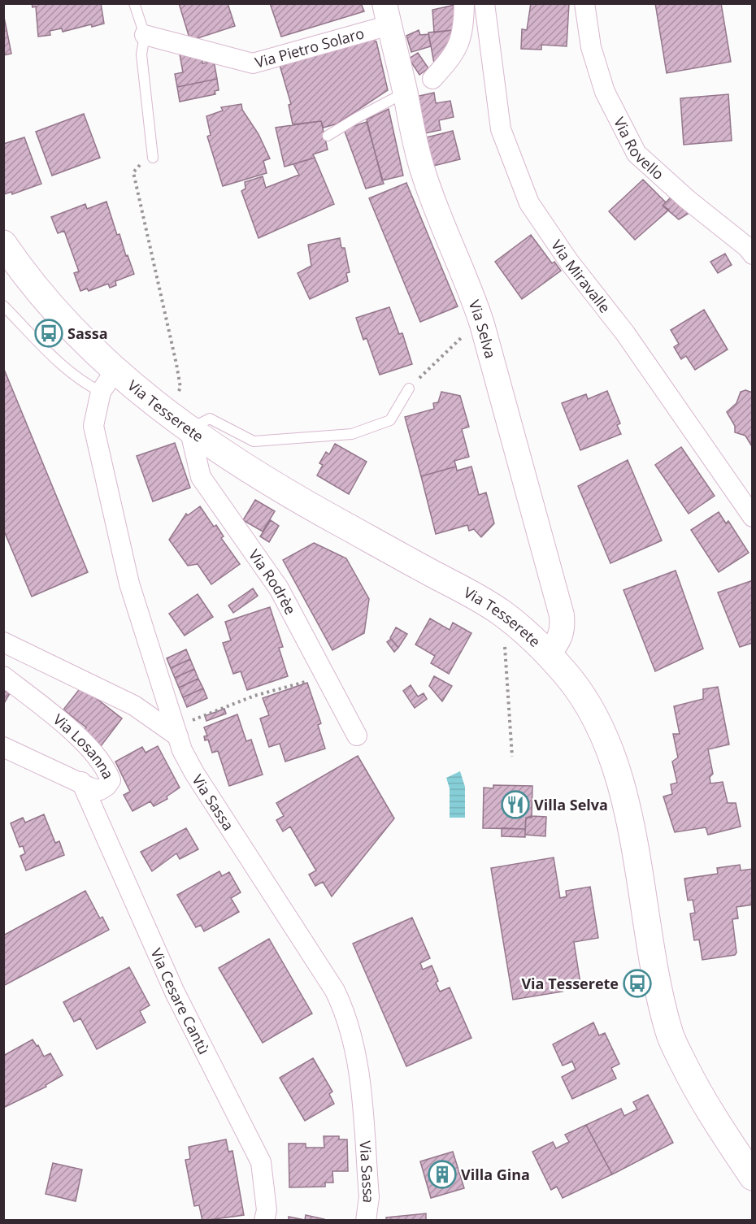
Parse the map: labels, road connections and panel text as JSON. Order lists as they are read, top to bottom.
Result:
{
  "streets": {
    "main road": ["Via Tesserete"],
    "street": [
      "Via Pietro Solaro",
      "Via Rovello",
      "Via Miravalle",
      "Via Selva",
      "Via Rodrèe",
      "Via Losanna",
      "Via Sassa",
      "Via Cesare Cantù"
    ]
  },
  "crossings": [
    ["Via Pietro Solaro", "Via Selva"],
    ["Via Selva", "Via Tesserete"],
    ["Via Tesserete", "Via Rodrèe"],
    ["Via Tesserete", "Via Sassa"],
    ["Via Losanna", "Via Cesare Cantù"]
  ],
  "places": {
    "bus stop": ["Sassa", "Via Tesserete"],
    "restaurant": ["Villa Selva"],
    "building": ["Villa Gina"]
  }
}
